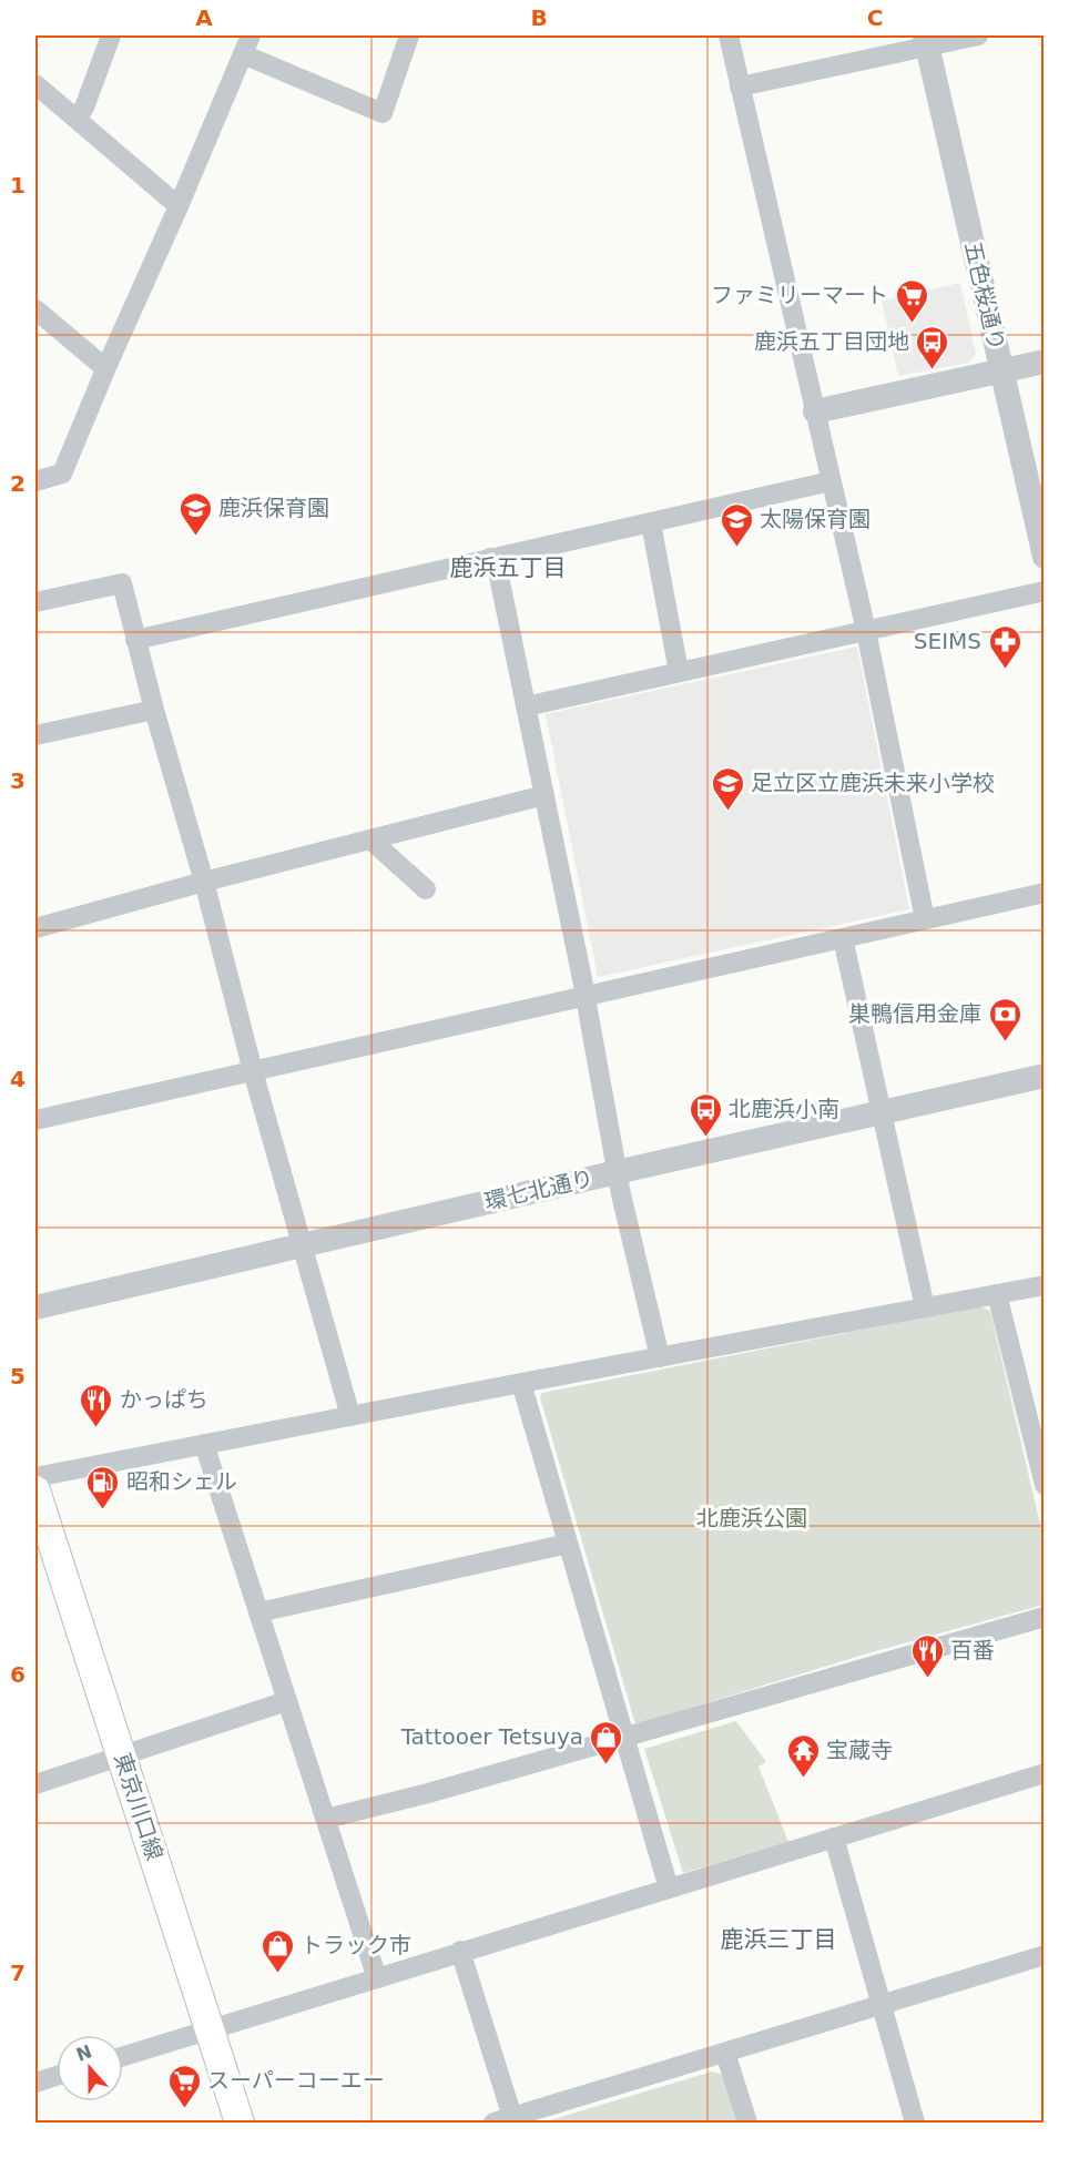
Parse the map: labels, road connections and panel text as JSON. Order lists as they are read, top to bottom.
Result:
{
  "streets": {
    "main road": ["東京川口線"],
    "street": ["五色桜通り", "環七北通り"]
  },
  "districts": ["鹿浜五丁目", "鹿浜三丁目"],
  "parks": ["北鹿浜公園"],
  "places": {
    "supermarket": ["ファミリーマート", "スーパーコーエー"],
    "bus stop": ["鹿浜五丁目団地", "北鹿浜小南"],
    "school or university": ["鹿浜保育園", "太陽保育園", "足立区立鹿浜未来小学校"],
    "pharmacy": ["SEIMS"],
    "bank": ["巣鴨信用金庫"],
    "restaurant": ["かっぱち", "百番"],
    "fuel station": ["昭和シェル"],
    "shop": ["Tattooer Tetsuya", "トラック市"],
    "temple": ["宝蔵寺"]
  },
  "north": "top",
  "grid": {
    "columns": ["A", "B", "C"],
    "rows": [
      "1",
      "2",
      "3",
      "4",
      "5",
      "6",
      "7"
    ]
  }
}
